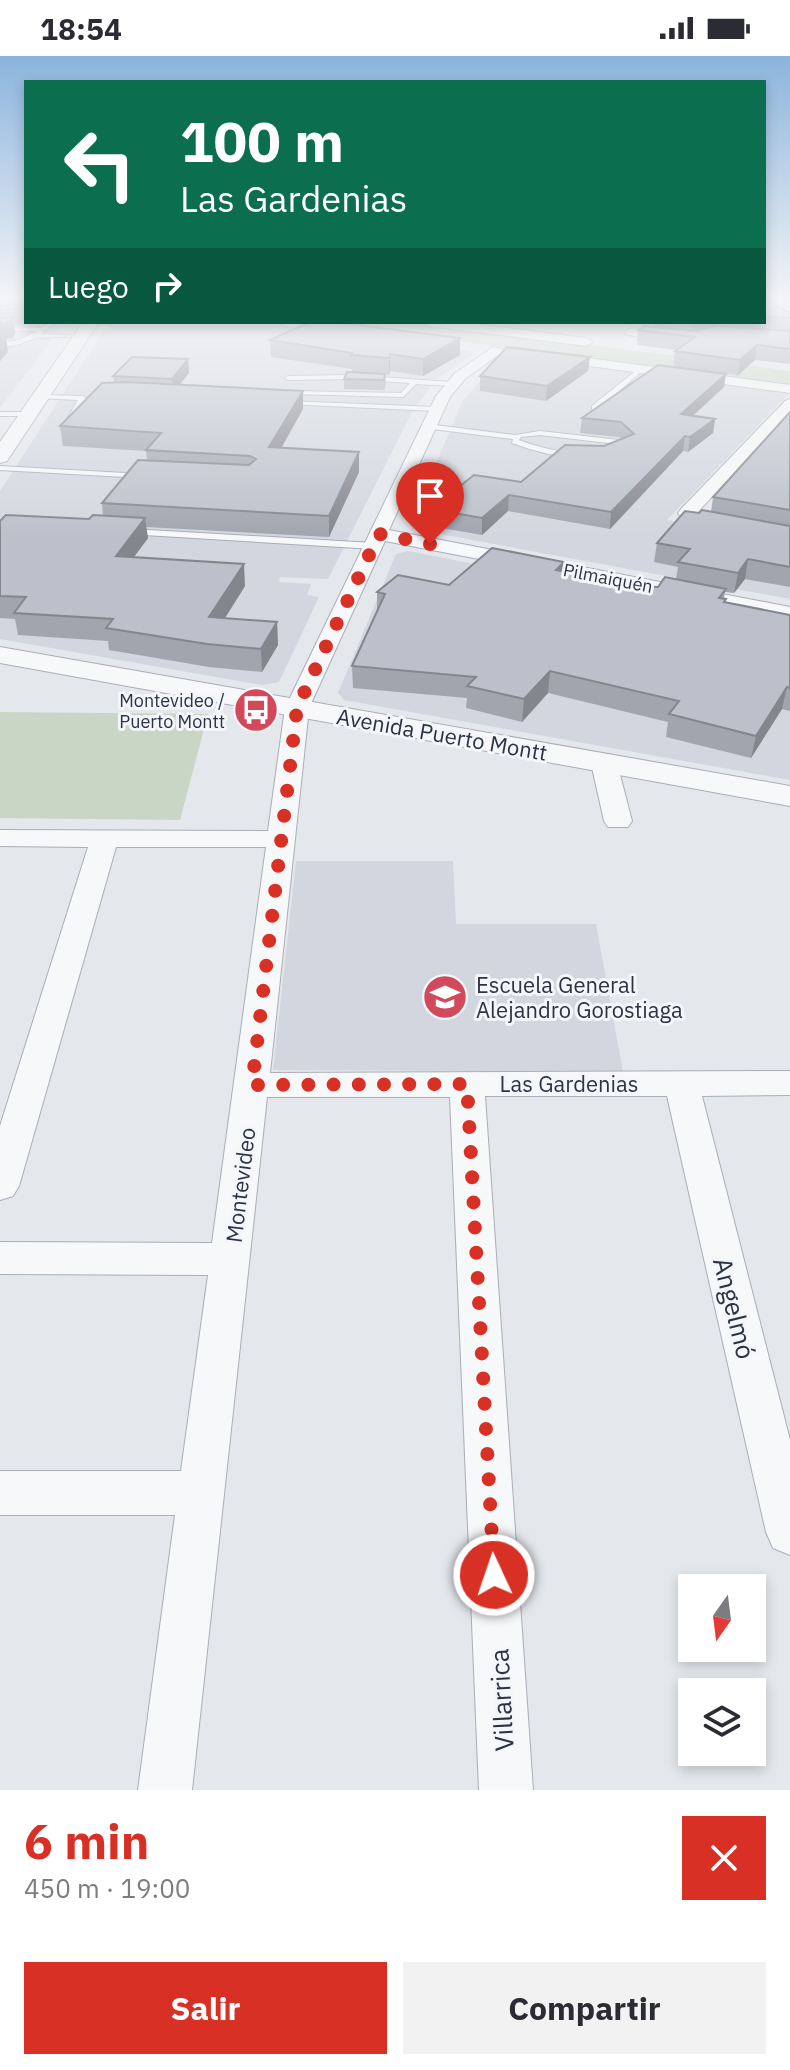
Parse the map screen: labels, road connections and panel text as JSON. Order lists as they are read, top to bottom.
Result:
{
  "streets": {
    "street": [
      "Pilmaiquén",
      "Avenida Puerto Montt",
      "Las Gardenias",
      "Montevideo",
      "Angelmó",
      "Villarrica"
    ]
  },
  "crossings": [
    ["Pilmaiquén", "Montevideo"],
    ["Avenida Puerto Montt", "Montevideo"],
    ["Las Gardenias", "Montevideo"],
    ["Las Gardenias", "Angelmó"],
    ["Las Gardenias", "Villarrica"]
  ],
  "places": {
    "bus stop": ["Montevideo / Puerto Montt"],
    "school or university": ["Escuela General Alejandro Gorostiaga"]
  },
  "north": "bottom",
  "page": {
    "status": "18:54",
    "turn": ["100 m", "Las Gardenias"],
    "then": "Luego",
    "heading": ["6 min", "450 m · 19:00"],
    "buttons": ["Salir", "Compartir"]
  }
}
